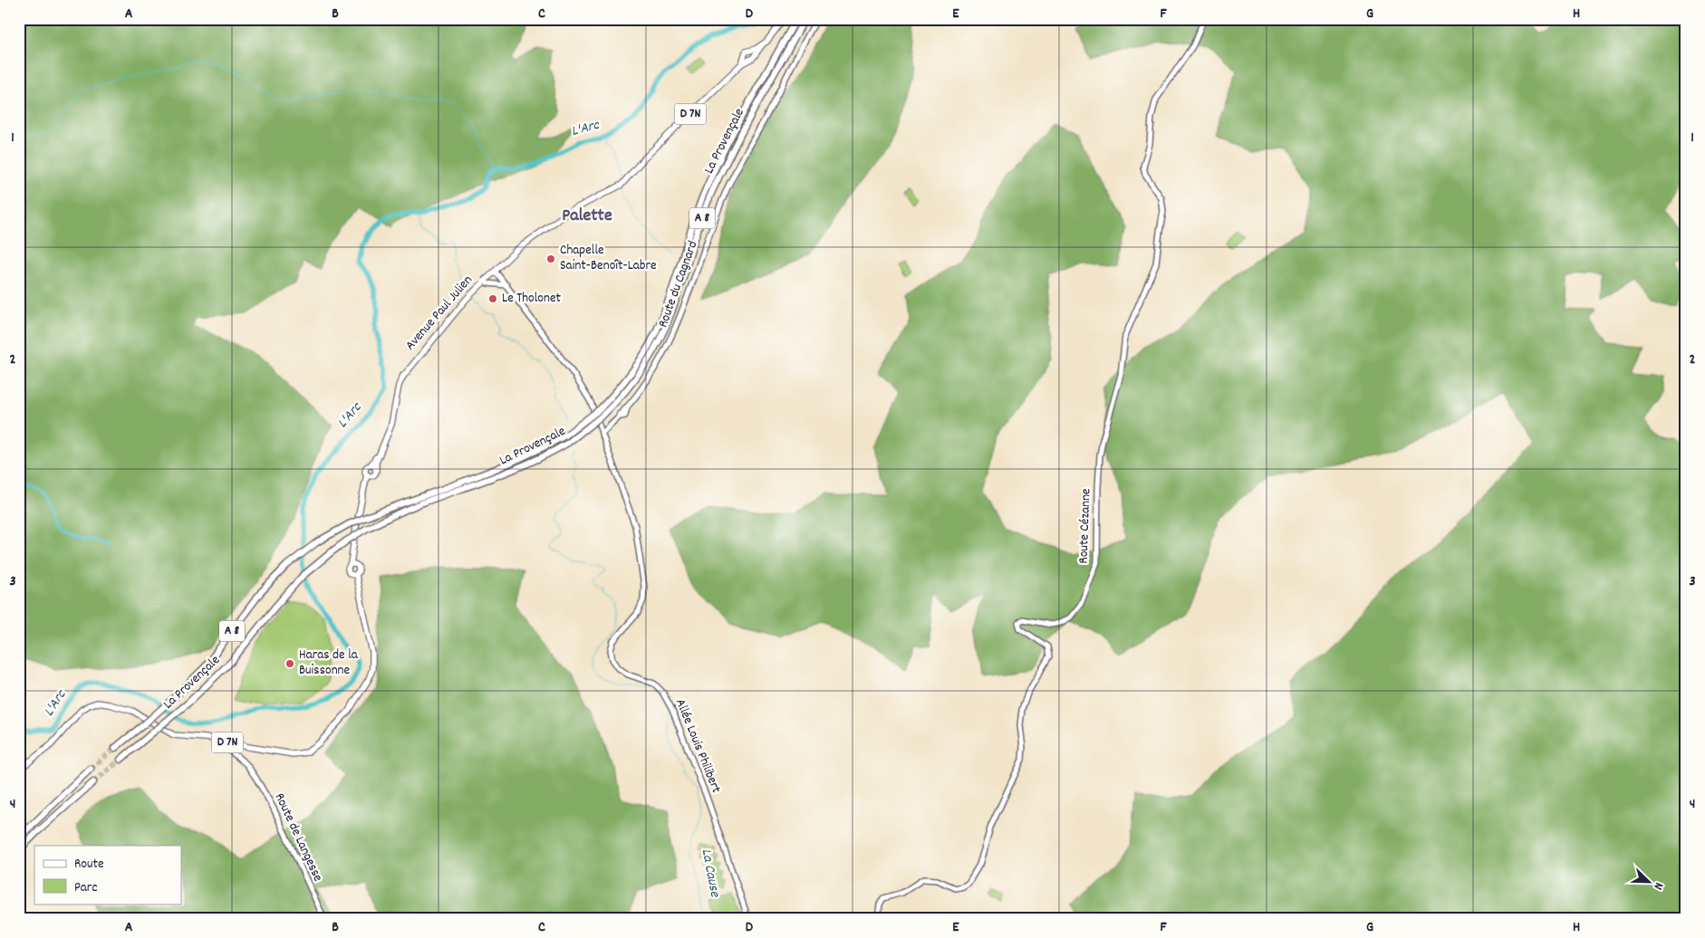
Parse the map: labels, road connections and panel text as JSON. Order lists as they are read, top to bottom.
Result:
{
  "streets": {
    "highway": ["La Provençale", "A 8"],
    "main road": ["D 7N", "Avenue Paul Julien"],
    "street": [
      "Route du Cagnard",
      "Route Cézanne",
      "Allée Louis Philibert",
      "Route de Langesse"
    ]
  },
  "crossings": [
    ["D 7N", "Avenue Paul Julien"],
    ["D 7N", "Route de Langesse"],
    ["Route du Cagnard", "Allée Louis Philibert"],
    ["Avenue Paul Julien", "Allée Louis Philibert"]
  ],
  "districts": ["Palette"],
  "water": ["L'Arc", "La Cause"],
  "places": ["Chapelle Saint-Benoît-Labre", "Le Tholonet", "Haras de la Buissonne"],
  "legend": ["Route", "Parc"],
  "north": "bottom right",
  "grid": {
    "columns": [
      "A",
      "B",
      "C",
      "D",
      "E",
      "F",
      "G",
      "H"
    ],
    "rows": [
      "1",
      "2",
      "3",
      "4"
    ]
  }
}
